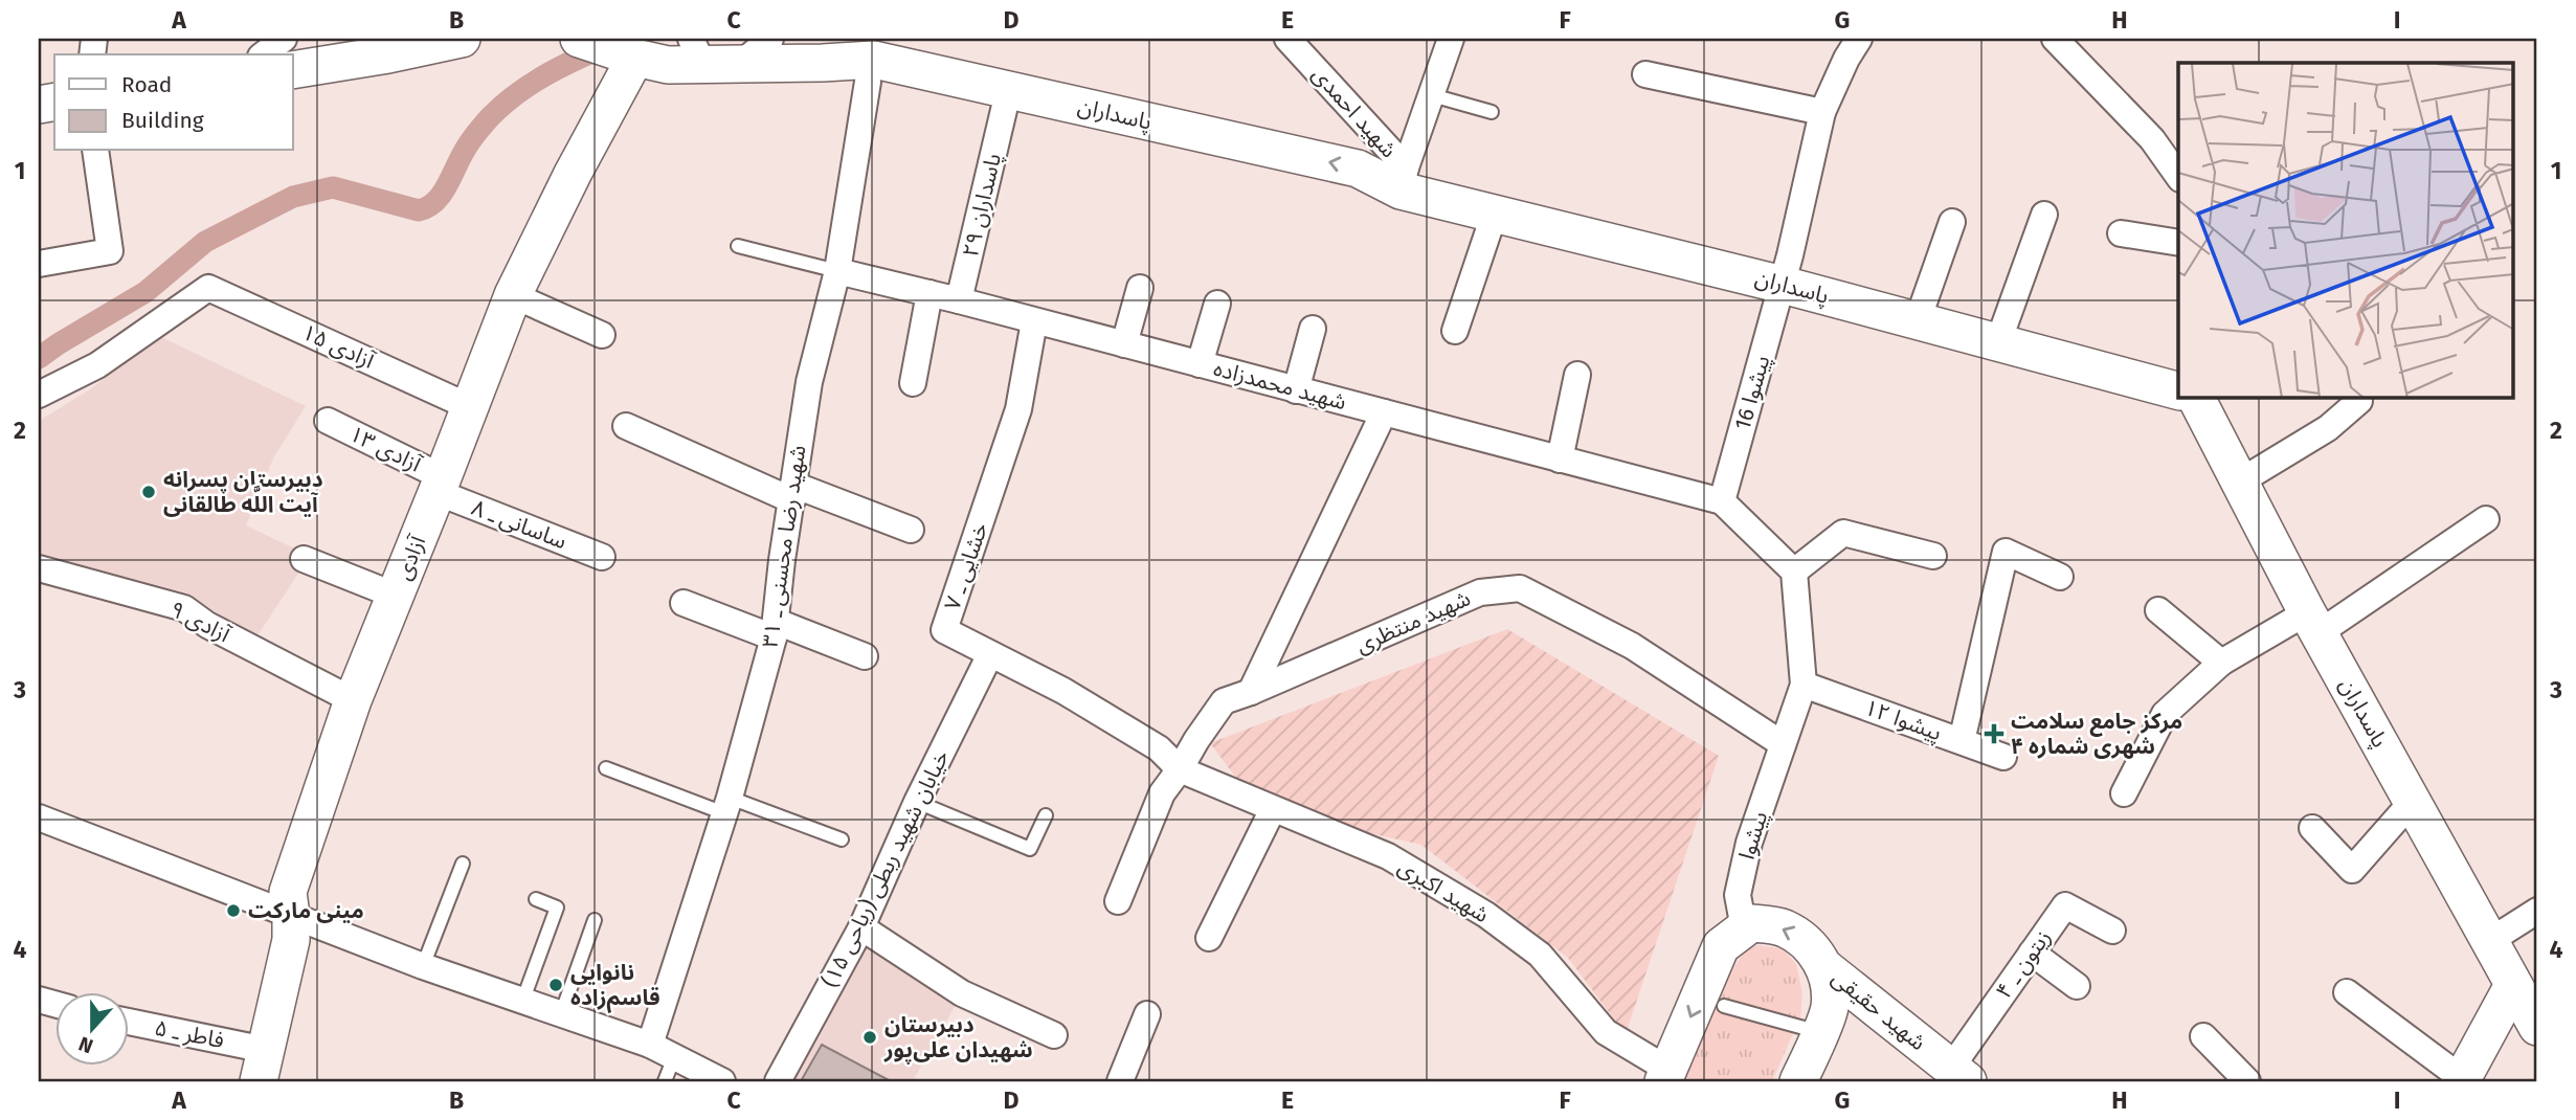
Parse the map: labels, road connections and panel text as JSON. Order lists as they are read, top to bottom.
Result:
{
  "streets": {
    "street": [
      "شهید احمدی",
      "پاسداران",
      "پاسداران ۲۹",
      "آزادی ۱۵",
      "شهید محمدزاده",
      "پیشوا 16",
      "آزادی ۱۳",
      "ساسانی ـ ۸",
      "شهید رضا محسنی ـ ۳۱",
      "آزادی",
      "خشایی ـ ۷",
      "آزادی ۹",
      "شهید منتظری",
      "پیشوا ۱۲",
      "پیشوا",
      "خیابان شهید ربطی (ریاحی ۱۵)",
      "شهید اکبری",
      "زیتون ـ ۴",
      "شهید حقیقی",
      "فاطر ـ ۵"
    ]
  },
  "crossings": [
    ["شهید احمدی", "پاسداران"],
    ["پاسداران", "پاسداران ۲۹"],
    ["پاسداران", "پیشوا 16"],
    ["پاسداران", "شهید رضا محسنی ـ ۳۱"],
    ["پاسداران", "آزادی"],
    ["پاسداران ۲۹", "شهید محمدزاده"],
    ["آزادی ۱۵", "آزادی"],
    ["شهید محمدزاده", "پیشوا 16"],
    ["شهید محمدزاده", "شهید رضا محسنی ـ ۳۱"],
    ["شهید محمدزاده", "خشایی ـ ۷"],
    ["آزادی ۱۳", "ساسانی ـ ۸"],
    ["آزادی ۱۳", "آزادی"],
    ["ساسانی ـ ۸", "آزادی"],
    ["آزادی", "آزادی ۹"],
    ["آزادی", "فاطر ـ ۵"],
    ["خشایی ـ ۷", "شهید منتظری"],
    ["خشایی ـ ۷", "خیابان شهید ربطی (ریاحی ۱۵)"],
    ["خشایی ـ ۷", "شهید اکبری"],
    ["شهید منتظری", "پیشوا"],
    ["شهید منتظری", "شهید اکبری"],
    ["پیشوا ۱۲", "پیشوا"],
    ["پیشوا", "شهید حقیقی"],
    ["زیتون ـ ۴", "شهید حقیقی"]
  ],
  "places": {
    "other": [
      "دبیرستان پسرانه آیت اللَّه طالقانی",
      "مینی مارکت",
      "نانوایی قاسم‌زاده",
      "دبیرستان شهیدان علی‌پور"
    ],
    "health": ["مرکز جامع سلامت شهری شماره ۴"]
  },
  "legend": ["Road", "Building"],
  "north": "bottom",
  "grid": {
    "columns": [
      "A",
      "B",
      "C",
      "D",
      "E",
      "F",
      "G",
      "H",
      "I"
    ],
    "rows": [
      "1",
      "2",
      "3",
      "4"
    ]
  }
}
